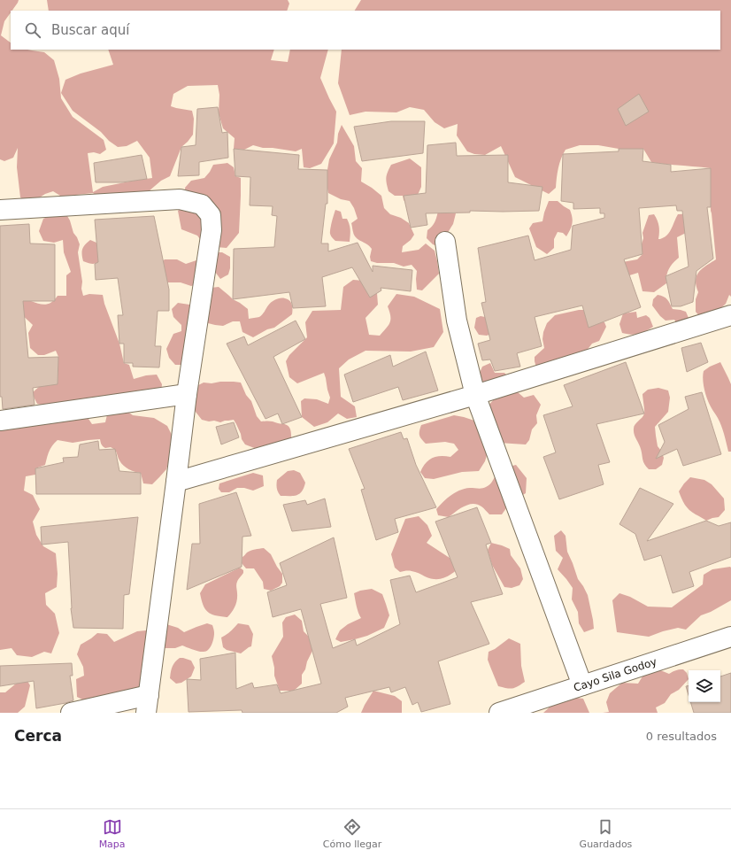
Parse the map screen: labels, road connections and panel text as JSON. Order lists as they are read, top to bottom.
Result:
{
  "streets": {
    "street": ["Cayo Sila Godoy"]
  },
  "page": {
    "search": "Buscar aquí",
    "heading": ["Cerca", "0 resultados"],
    "nav": ["Mapa", "Cómo llegar", "Guardados"]
  }
}
